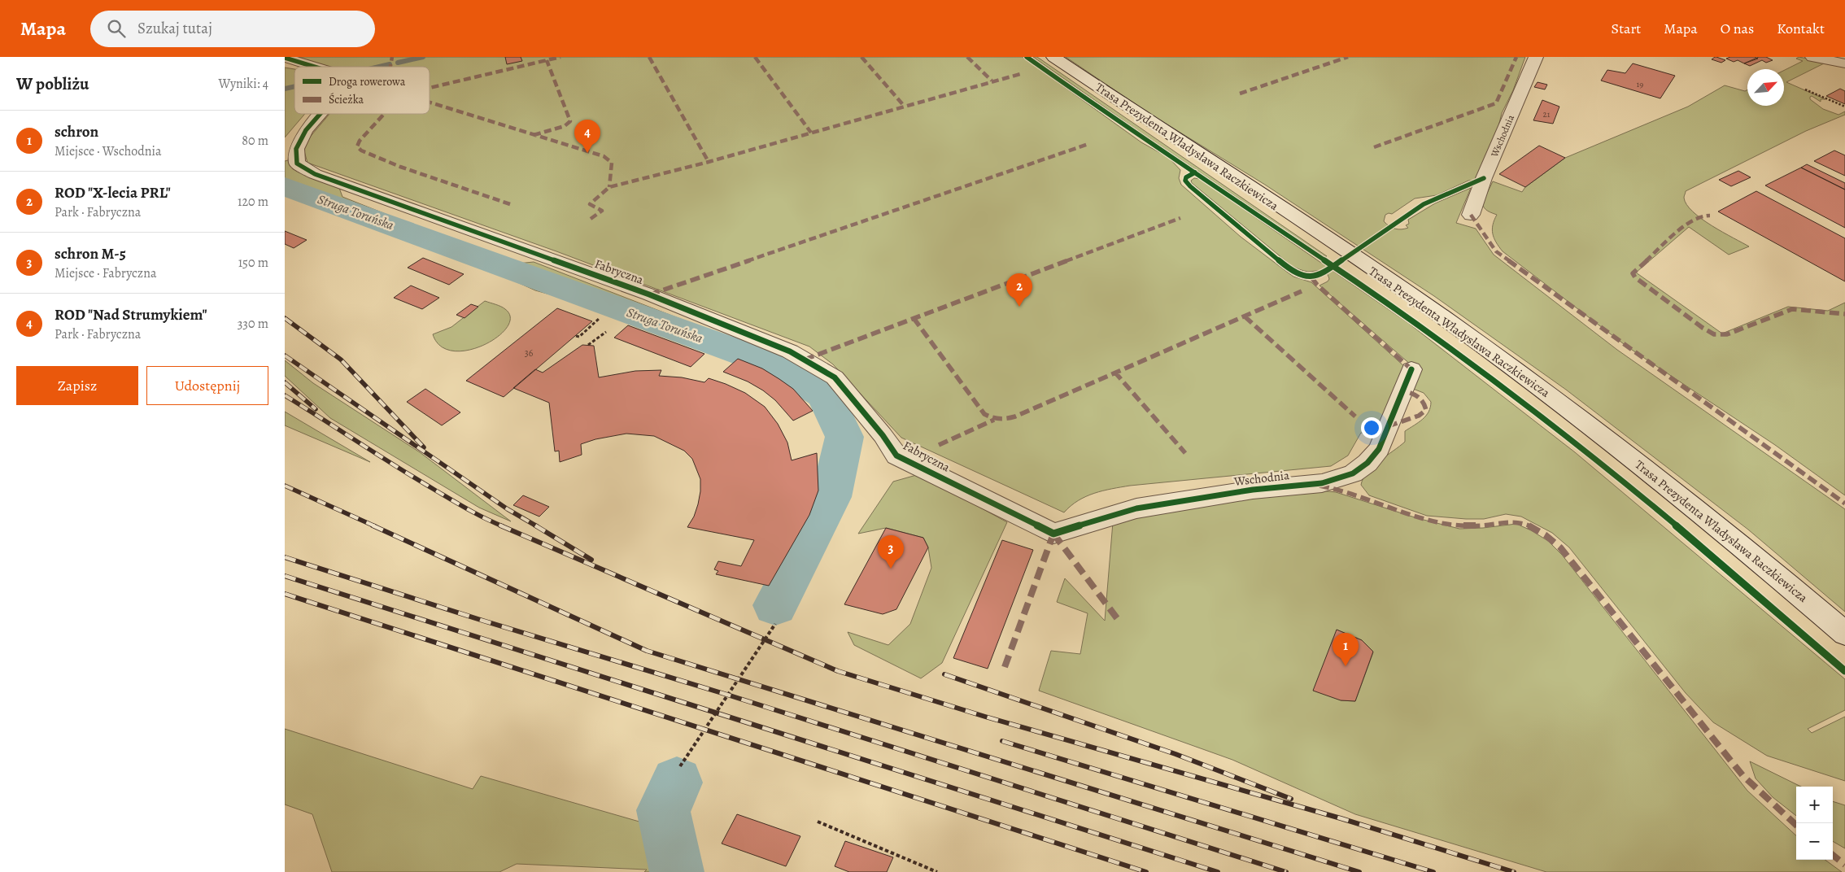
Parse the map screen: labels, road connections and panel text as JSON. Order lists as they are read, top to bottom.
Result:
{
  "streets": {
    "street": ["Wschodnia", "Trasa Prezydenta Władysława Raczkiewicza", "Fabryczna"]
  },
  "crossings": [
    ["Wschodnia", "Fabryczna"]
  ],
  "water": ["Struga Toruńska"],
  "house_numbers": ["19", "21", "36"],
  "legend": ["Droga rowerowa", "Ścieżka"],
  "north": "top right",
  "page": {
    "header": "Mapa",
    "search": "Szukaj tutaj",
    "nav": [
      "Start",
      "Mapa",
      "O nas",
      "Kontakt"
    ],
    "heading": ["W pobliżu", "Wyniki: 4"],
    "list": [
      {
        "mark": "1",
        "name": "schron",
        "note": "Miejsce · Wschodnia",
        "value": "80 m"
      },
      {
        "mark": "2",
        "name": "ROD \"X-lecia PRL\"",
        "note": "Park · Fabryczna",
        "value": "120 m"
      },
      {
        "mark": "3",
        "name": "schron M-5",
        "note": "Miejsce · Fabryczna",
        "value": "150 m"
      },
      {
        "mark": "4",
        "name": "ROD \"Nad Strumykiem\"",
        "note": "Park · Fabryczna",
        "value": "330 m"
      }
    ],
    "pins": [
      "4",
      "2",
      "3",
      "1"
    ],
    "buttons": ["Zapisz", "Udostępnij"],
    "map_buttons": ["+", "−"]
  }
}
